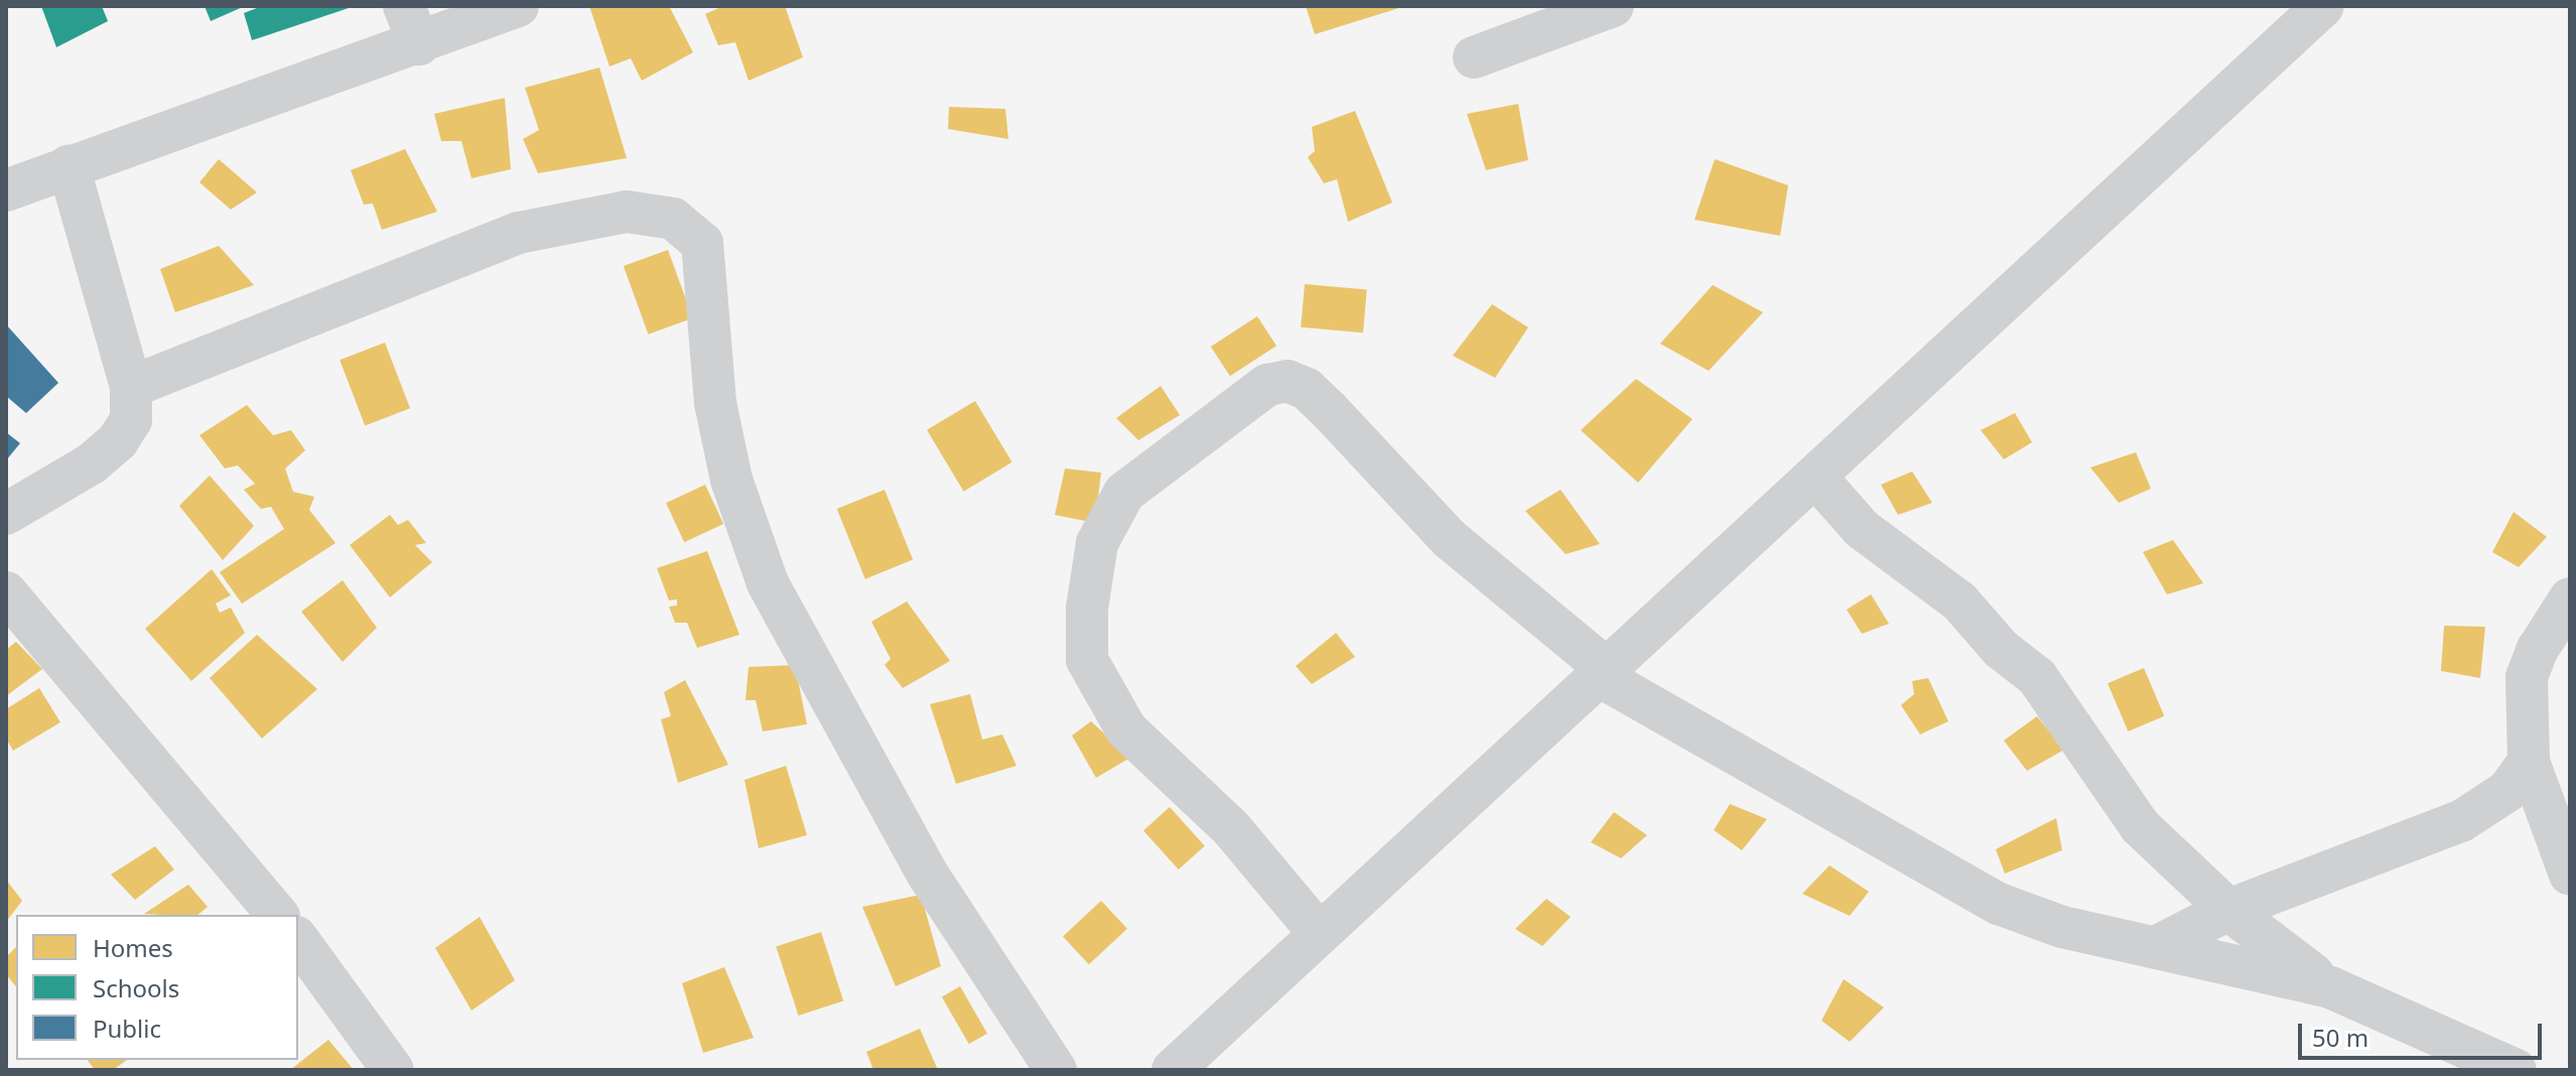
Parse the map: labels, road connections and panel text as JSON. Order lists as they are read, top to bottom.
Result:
{
  "legend": ["Homes", "Schools", "Public"],
  "scale_bar": "50 m"
}
